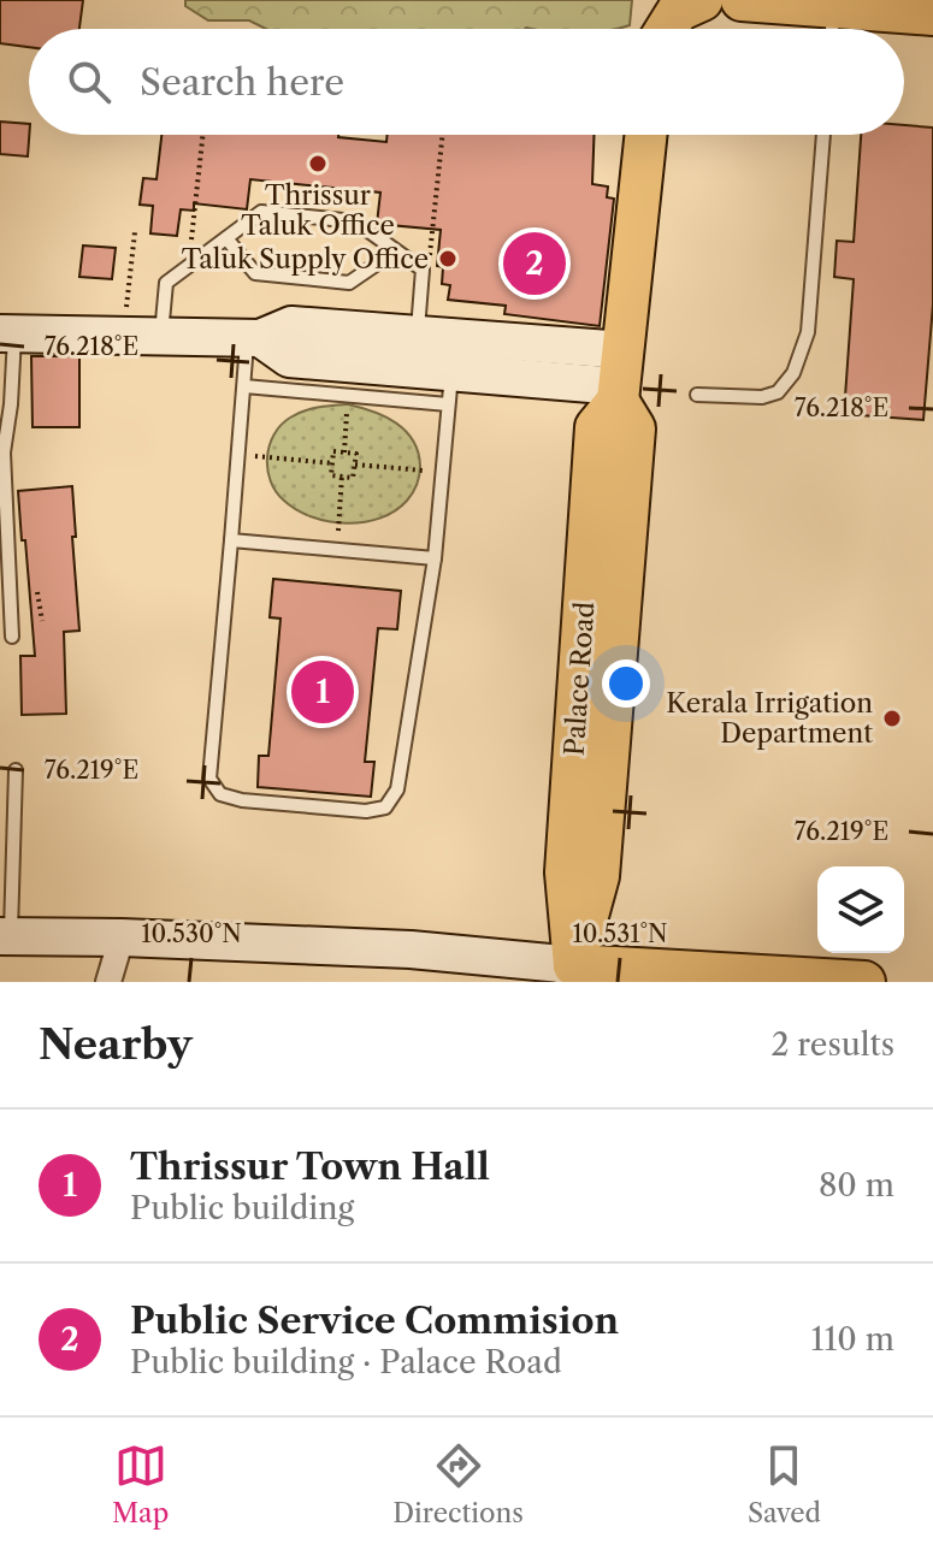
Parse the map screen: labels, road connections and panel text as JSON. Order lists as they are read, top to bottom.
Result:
{
  "streets": {
    "main road": ["Palace Road"]
  },
  "places": ["Thrissur Taluk Office", "Taluk Supply Office", "Kerala Irrigation Department"],
  "page": {
    "search": "Search here",
    "pins": ["2", "1"],
    "heading": ["Nearby", "2 results"],
    "list": [
      {
        "mark": "1",
        "name": "Thrissur Town Hall",
        "note": "Public building",
        "value": "80 m"
      },
      {
        "mark": "2",
        "name": "Public Service Commision",
        "note": "Public building · Palace Road",
        "value": "110 m"
      }
    ],
    "nav": ["Map", "Directions", "Saved"]
  },
  "coordinates": [
    "76.218°E",
    "76.219°E",
    "10.530°N",
    "10.531°N"
  ]
}
